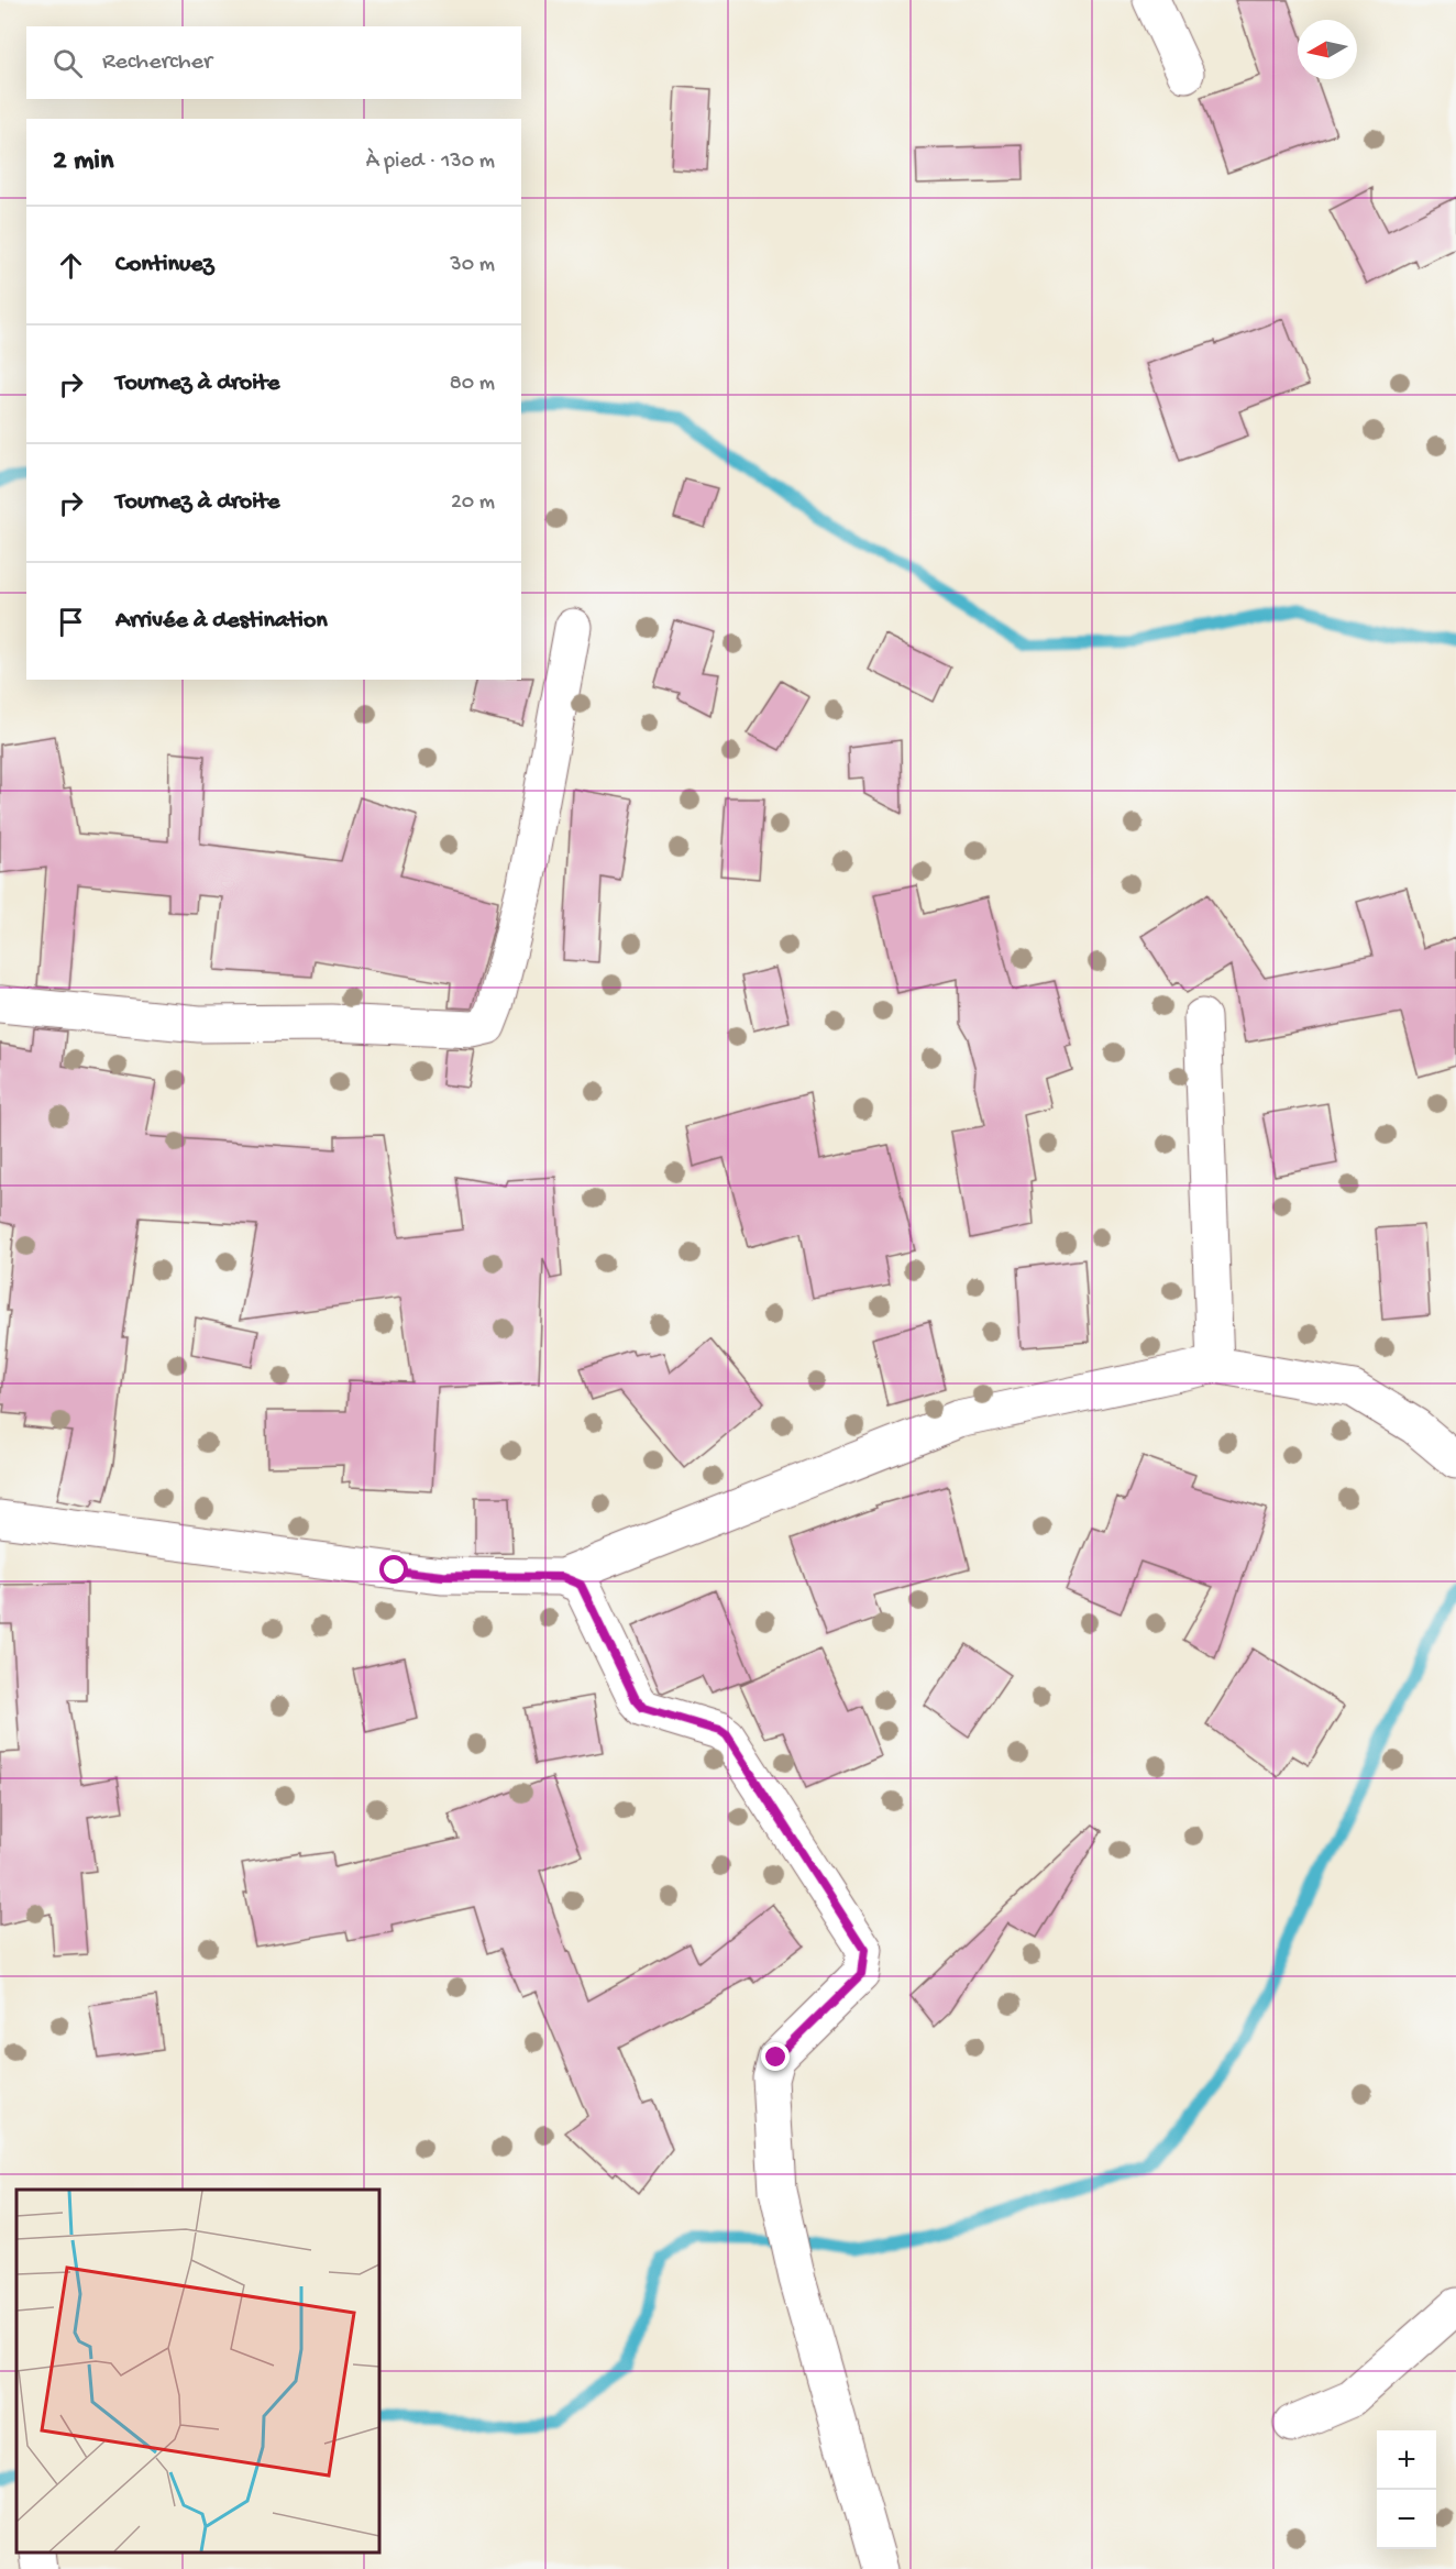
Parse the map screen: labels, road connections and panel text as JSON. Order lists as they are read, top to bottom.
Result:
{
  "north": "left",
  "page": {
    "search": "Rechercher",
    "heading": ["2 min", "À pied · 130 m"],
    "list": [
      ["Continuez", "30 m"],
      ["Tournez à droite", "80 m"],
      ["Tournez à droite", "20 m"],
      "Arrivée à destination"
    ],
    "map_buttons": ["+", "−"]
  }
}
